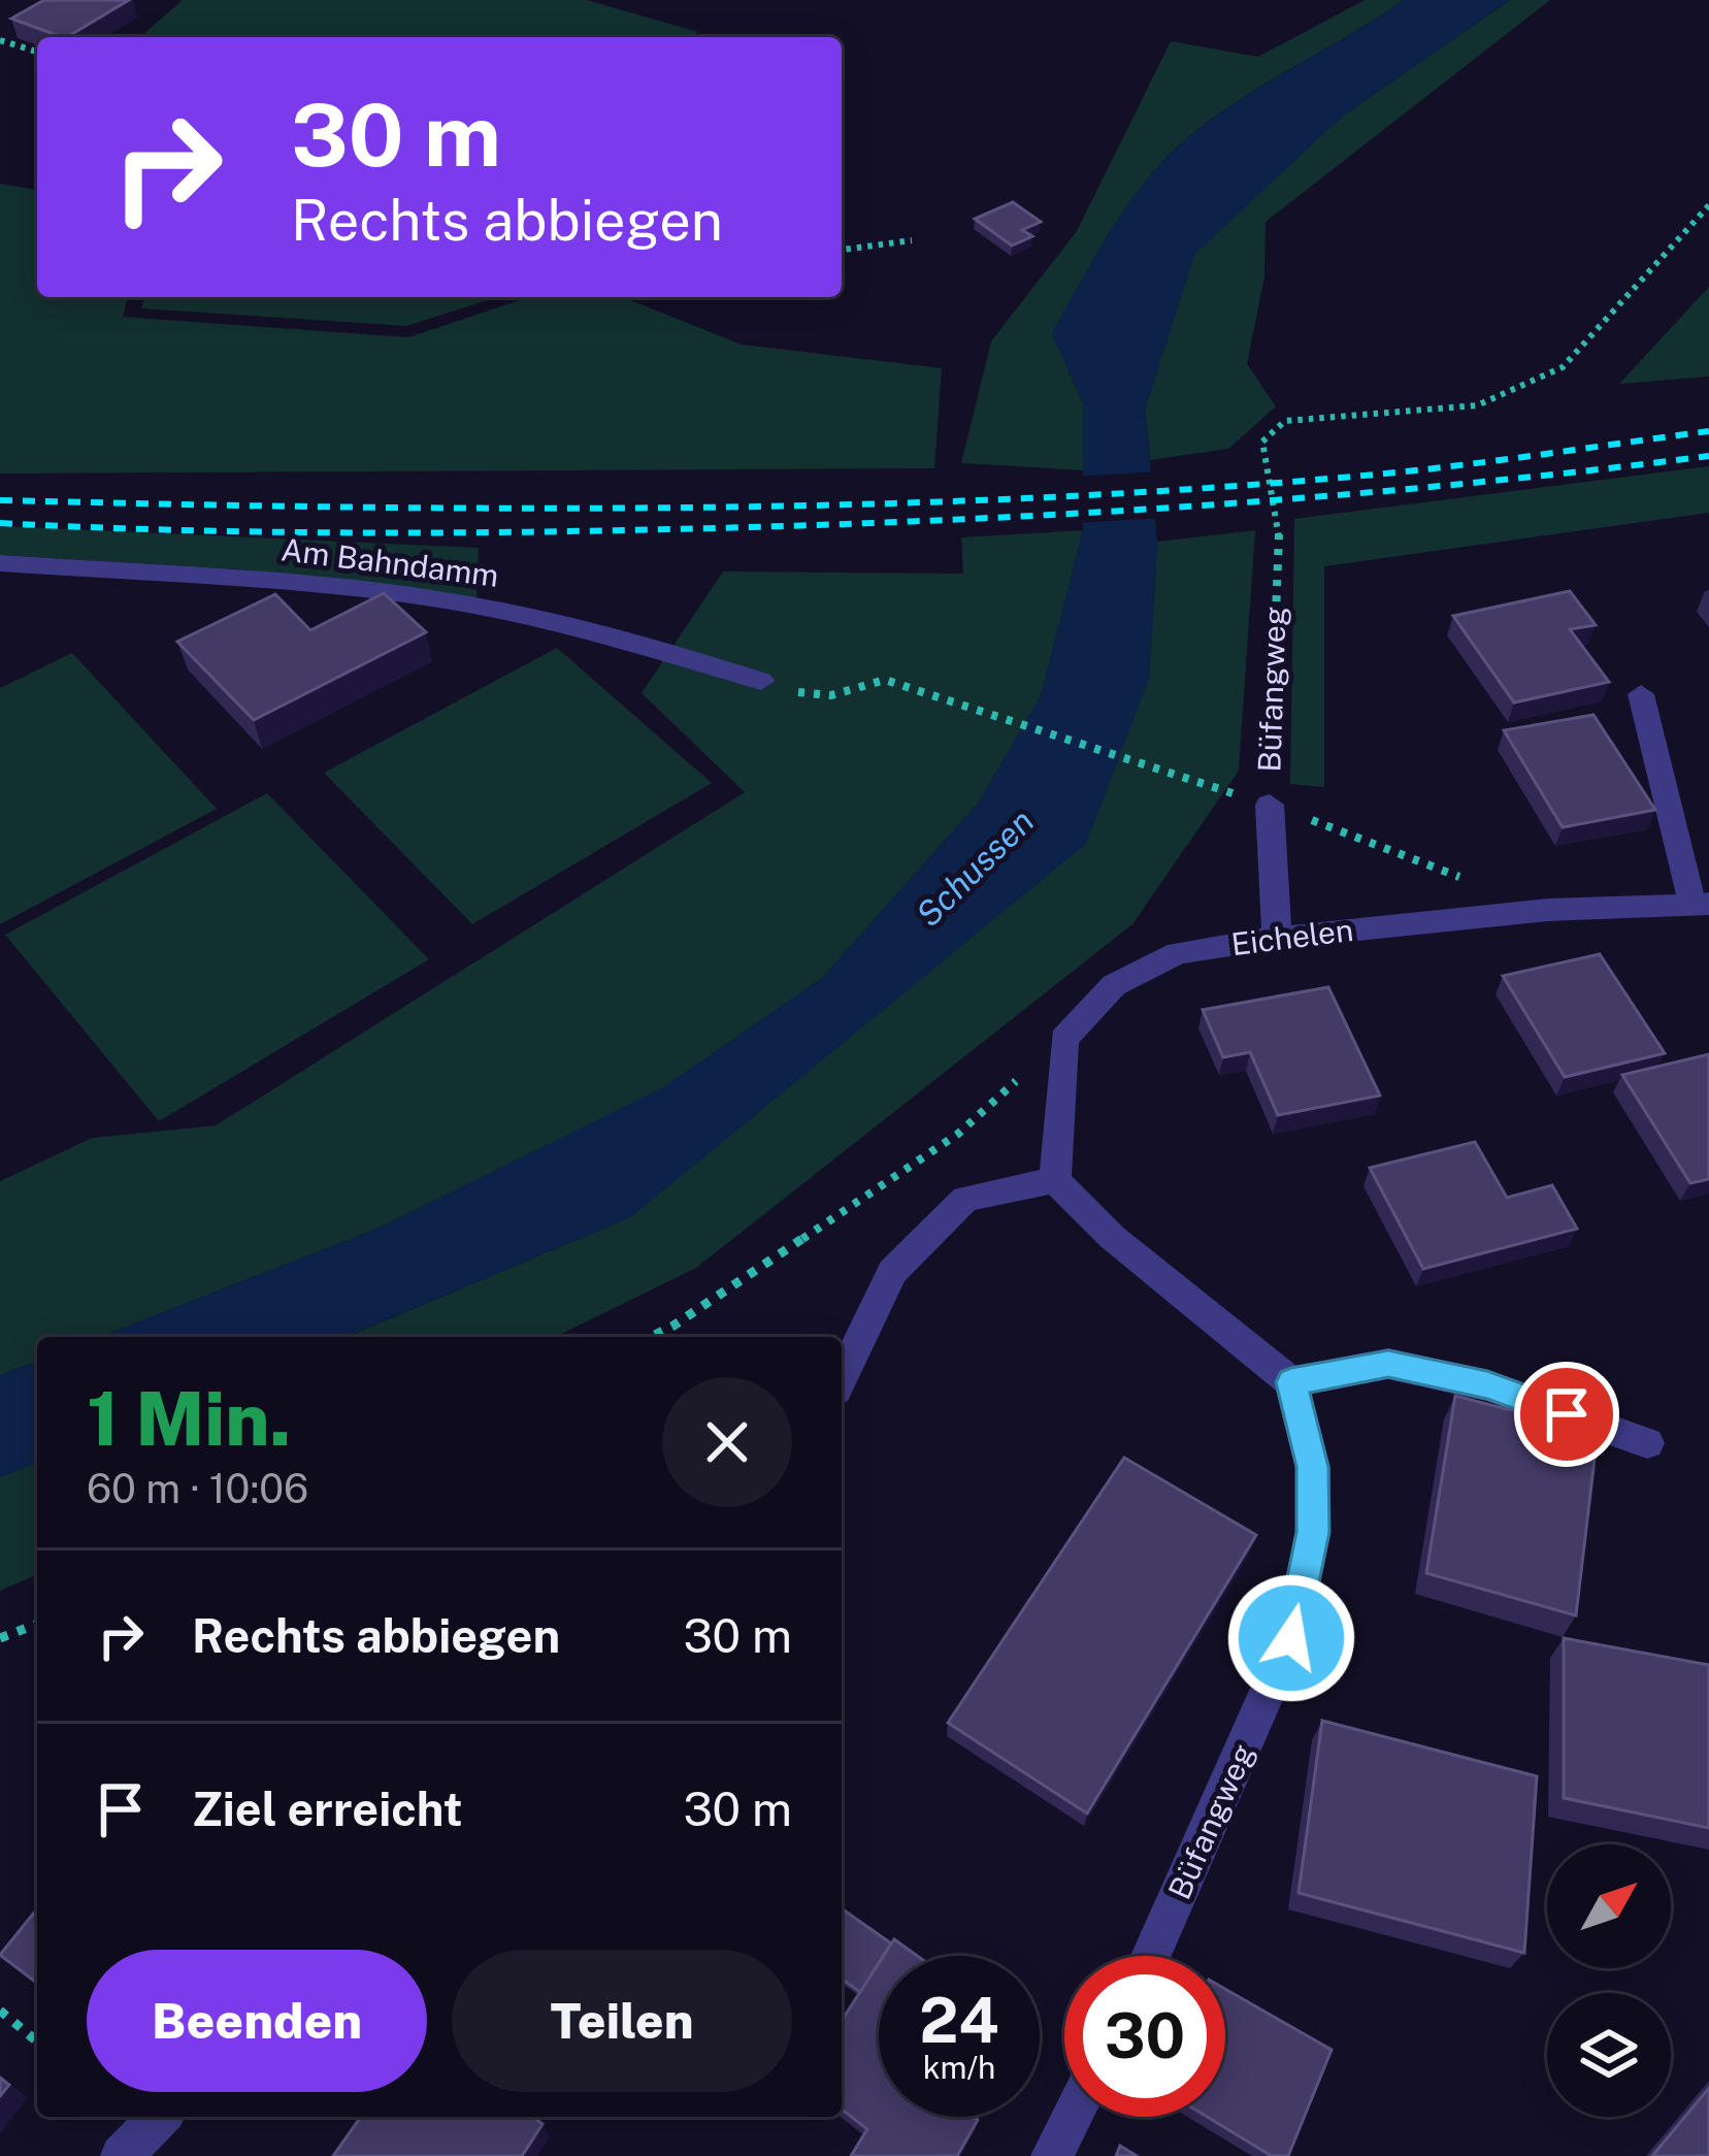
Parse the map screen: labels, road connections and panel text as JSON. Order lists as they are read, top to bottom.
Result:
{
  "streets": {
    "street": ["Am Bahndamm", "Büfangweg", "Eichelen"]
  },
  "crossings": [
    ["Büfangweg", "Eichelen"]
  ],
  "water": ["Schussen"],
  "north": "top right",
  "page": {
    "turn": ["30 m", "Rechts abbiegen"],
    "heading": ["1 Min.", "60 m · 10:06"],
    "list": [
      {
        "name": "Rechts abbiegen",
        "value": "30 m"
      },
      {
        "name": "Ziel erreicht",
        "value": "30 m"
      }
    ],
    "buttons": ["Beenden", "Teilen"],
    "speed": "24 km/h",
    "limit": "30"
  }
}
